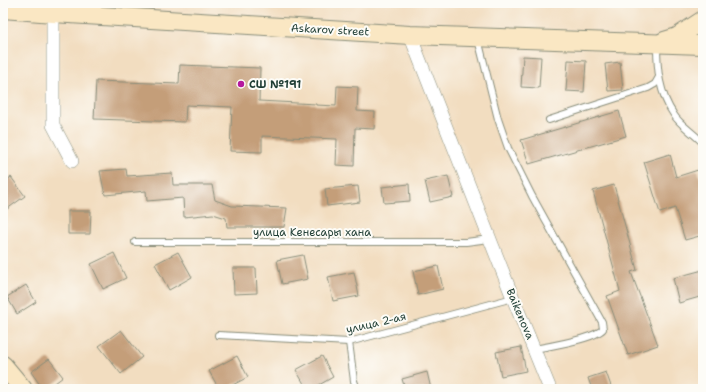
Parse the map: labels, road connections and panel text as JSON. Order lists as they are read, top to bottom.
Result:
{
  "streets": {
    "street": ["Askarov street", "Baikenova"],
    "lane": ["улица Кенесары хана", "улица 2-ая"]
  },
  "crossings": [
    ["Askarov street", "Baikenova"],
    ["улица Кенесары хана", "Baikenova"],
    ["Baikenova", "улица 2-ая"]
  ],
  "places": ["СШ №191"]
}
